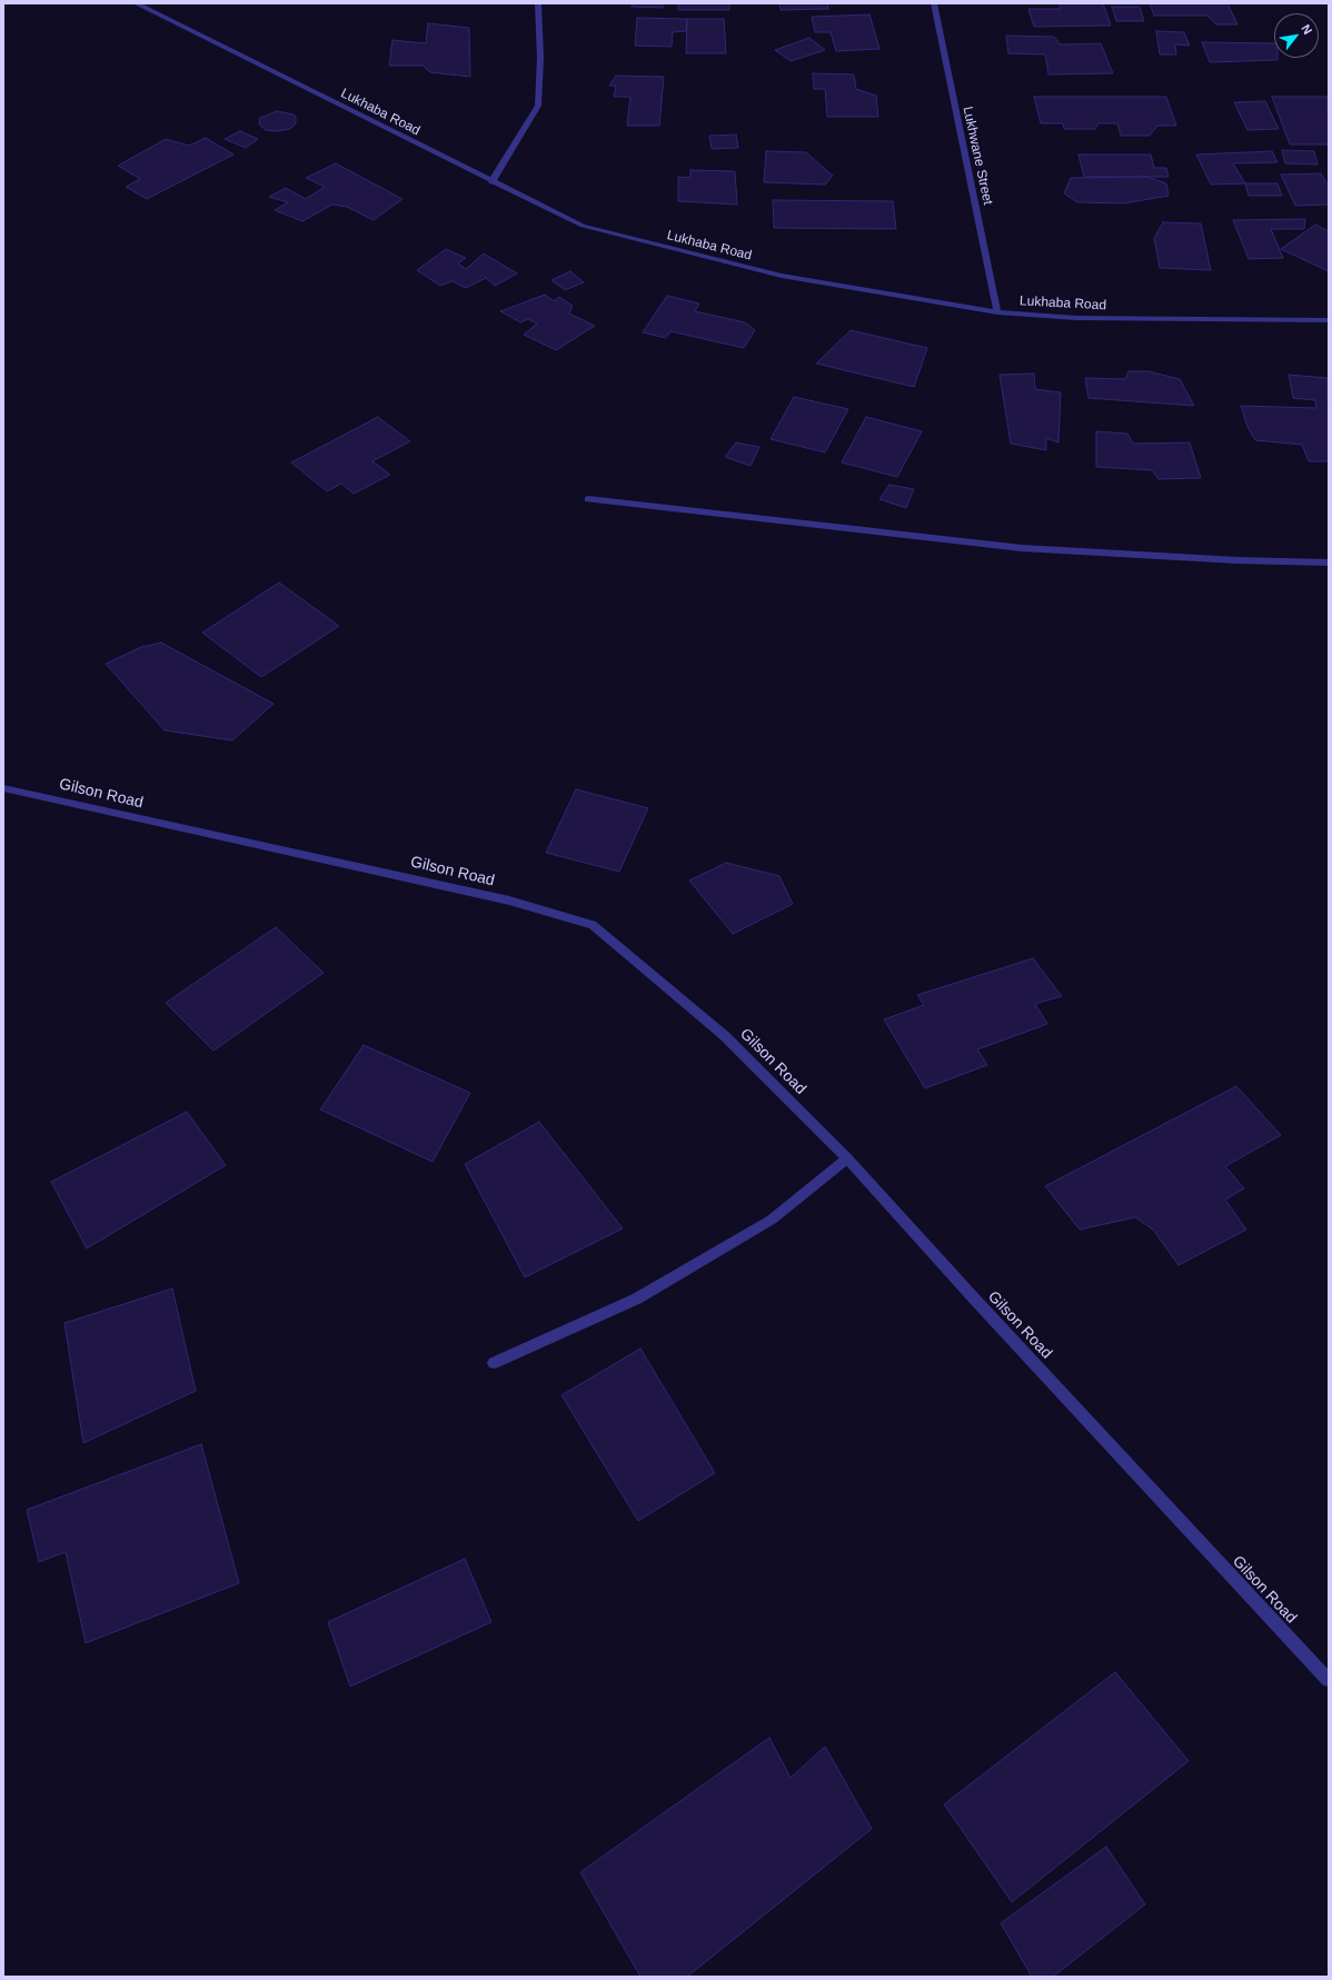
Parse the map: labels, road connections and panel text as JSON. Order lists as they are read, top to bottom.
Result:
{
  "streets": {
    "street": ["Lukhaba Road", "Lukhwane Street", "Gilson Road"]
  },
  "crossings": [
    ["Lukhaba Road", "Lukhwane Street"]
  ],
  "north": "top right"
}
